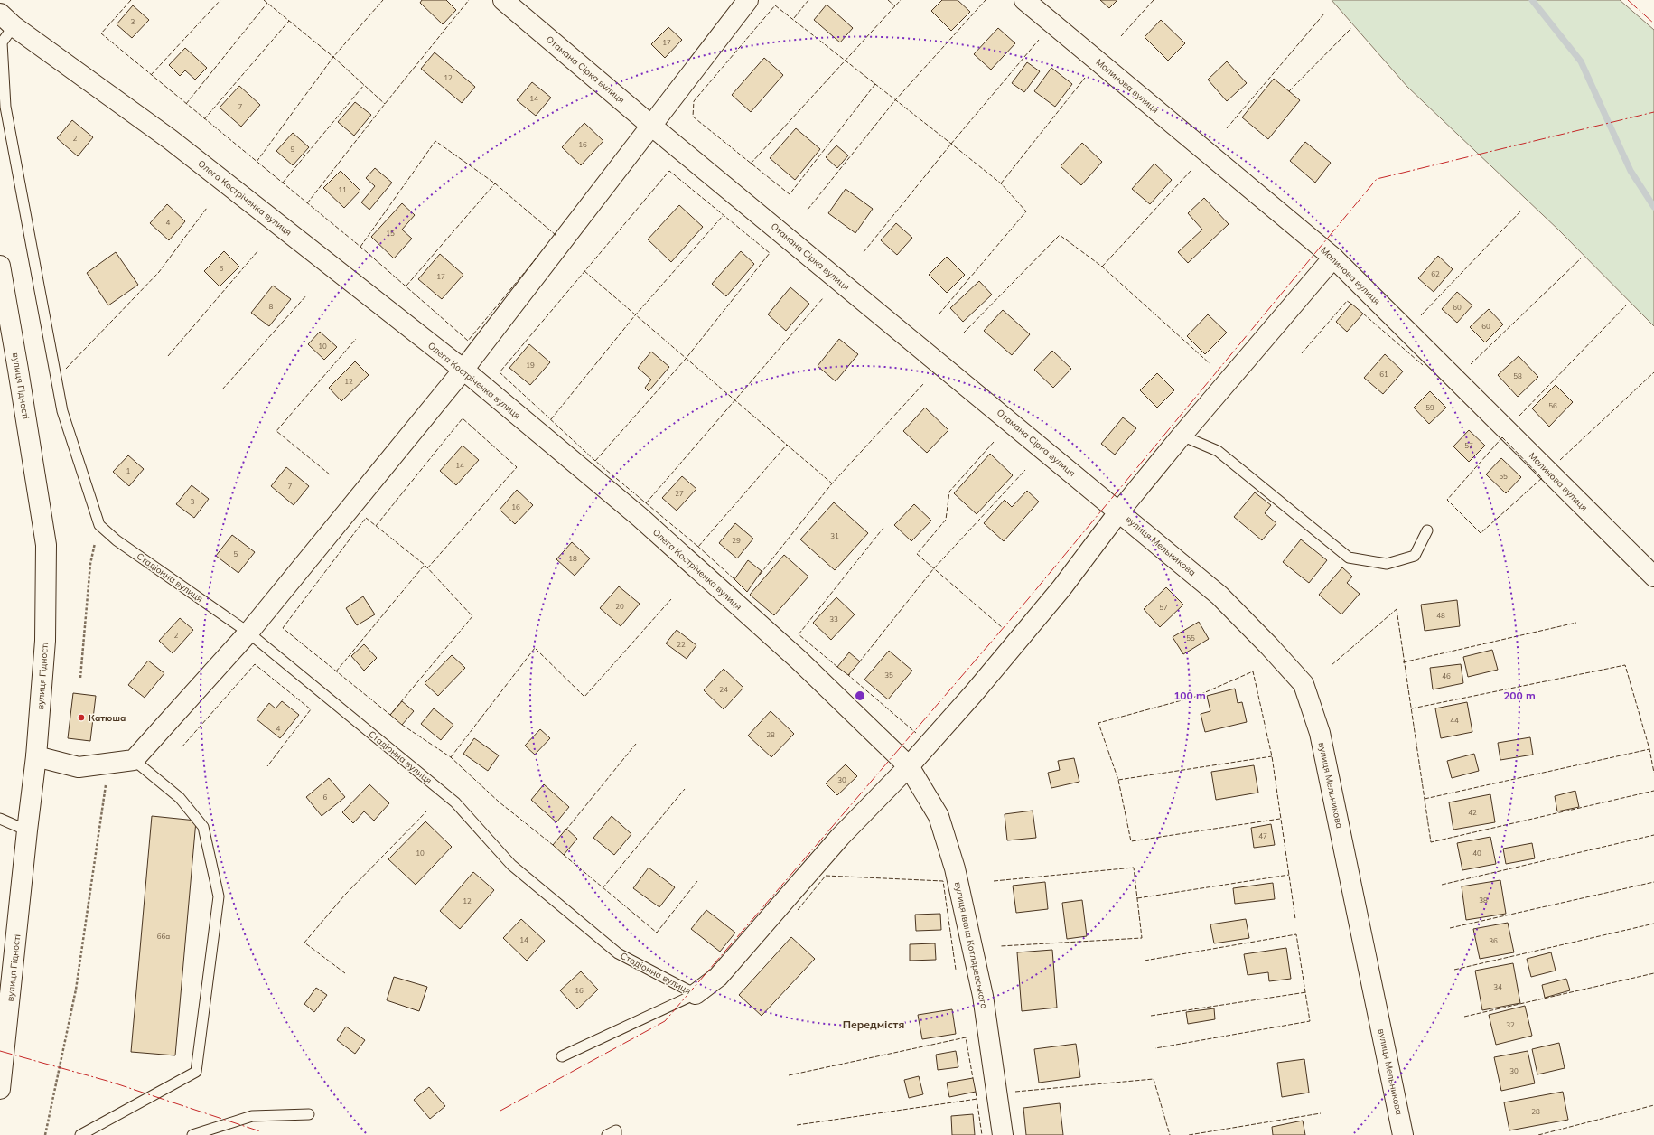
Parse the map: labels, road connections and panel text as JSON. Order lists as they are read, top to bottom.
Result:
{
  "streets": {
    "street": [
      "Отамана Сірка вулиця",
      "Малинова вулиця",
      "Олега Костріченка вулиця",
      "вулиця Гідності",
      "вулиця Мельникова",
      "вулиця Івана Котляревського"
    ],
    "lane": ["Стадіонна вулиця"]
  },
  "crossings": [
    ["Отамана Сірка вулиця", "вулиця Мельникова"],
    ["Олега Костріченка вулиця", "вулиця Івана Котляревського"]
  ],
  "districts": ["Передмістя"],
  "places": ["Катюша"],
  "house_numbers": [
    "3",
    "17",
    "12",
    "14",
    "7",
    "2",
    "16",
    "9",
    "11",
    "4",
    "15",
    "6",
    "62",
    "17",
    "8",
    "60",
    "60",
    "10",
    "19",
    "61",
    "58",
    "12",
    "56",
    "59",
    "57",
    "14",
    "1",
    "55",
    "7",
    "27",
    "3",
    "16",
    "31",
    "29",
    "5",
    "18",
    "20",
    "57",
    "48",
    "33",
    "2",
    "55",
    "22",
    "35",
    "46",
    "24",
    "44",
    "4",
    "28",
    "30",
    "6",
    "42",
    "47",
    "10",
    "40",
    "38",
    "12",
    "66а",
    "14",
    "36",
    "34",
    "16",
    "32",
    "30",
    "28"
  ],
  "rings": ["100 m", "200 m"]
}
